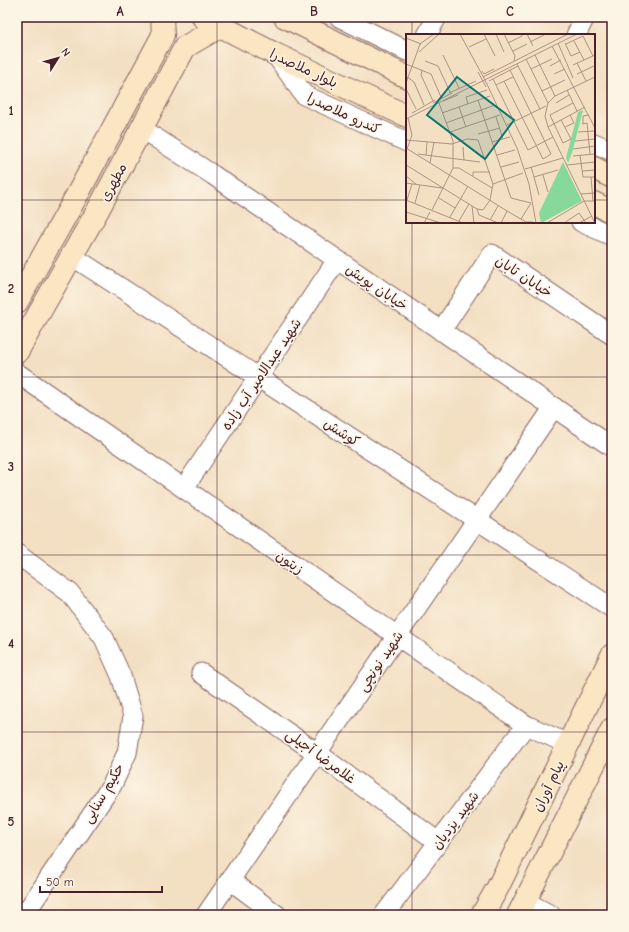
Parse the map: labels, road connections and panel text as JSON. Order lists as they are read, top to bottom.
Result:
{
  "streets": {
    "main road": ["بلوار ملاصدرا", "مطهری", "پیام آوران"],
    "street": [
      "کندرو ملاصدرا",
      "خیابان تابان",
      "خیابان پویش",
      "شهید عبدالامیر آب زاده",
      "کوشش",
      "زیتون",
      "شهید نونچی",
      "غلامرضا آجیلی",
      "حکیم سنایی",
      "شهید یزدیان"
    ]
  },
  "crossings": [
    ["بلوار ملاصدرا", "کندرو ملاصدرا"],
    ["مطهری", "خیابان پویش"],
    ["مطهری", "کوشش"],
    ["خیابان تابان", "خیابان پویش"],
    ["خیابان پویش", "شهید عبدالامیر آب زاده"],
    ["خیابان پویش", "شهید نونچی"],
    ["شهید عبدالامیر آب زاده", "کوشش"],
    ["شهید عبدالامیر آب زاده", "زیتون"],
    ["کوشش", "شهید نونچی"],
    ["زیتون", "شهید نونچی"],
    ["زیتون", "پیام آوران"],
    ["زیتون", "شهید یزدیان"],
    ["شهید نونچی", "غلامرضا آجیلی"],
    ["غلامرضا آجیلی", "شهید یزدیان"]
  ],
  "scale_bar": "50 m",
  "north": "top right",
  "grid": {
    "columns": ["A", "B", "C"],
    "rows": [
      "1",
      "2",
      "3",
      "4",
      "5"
    ]
  }
}
